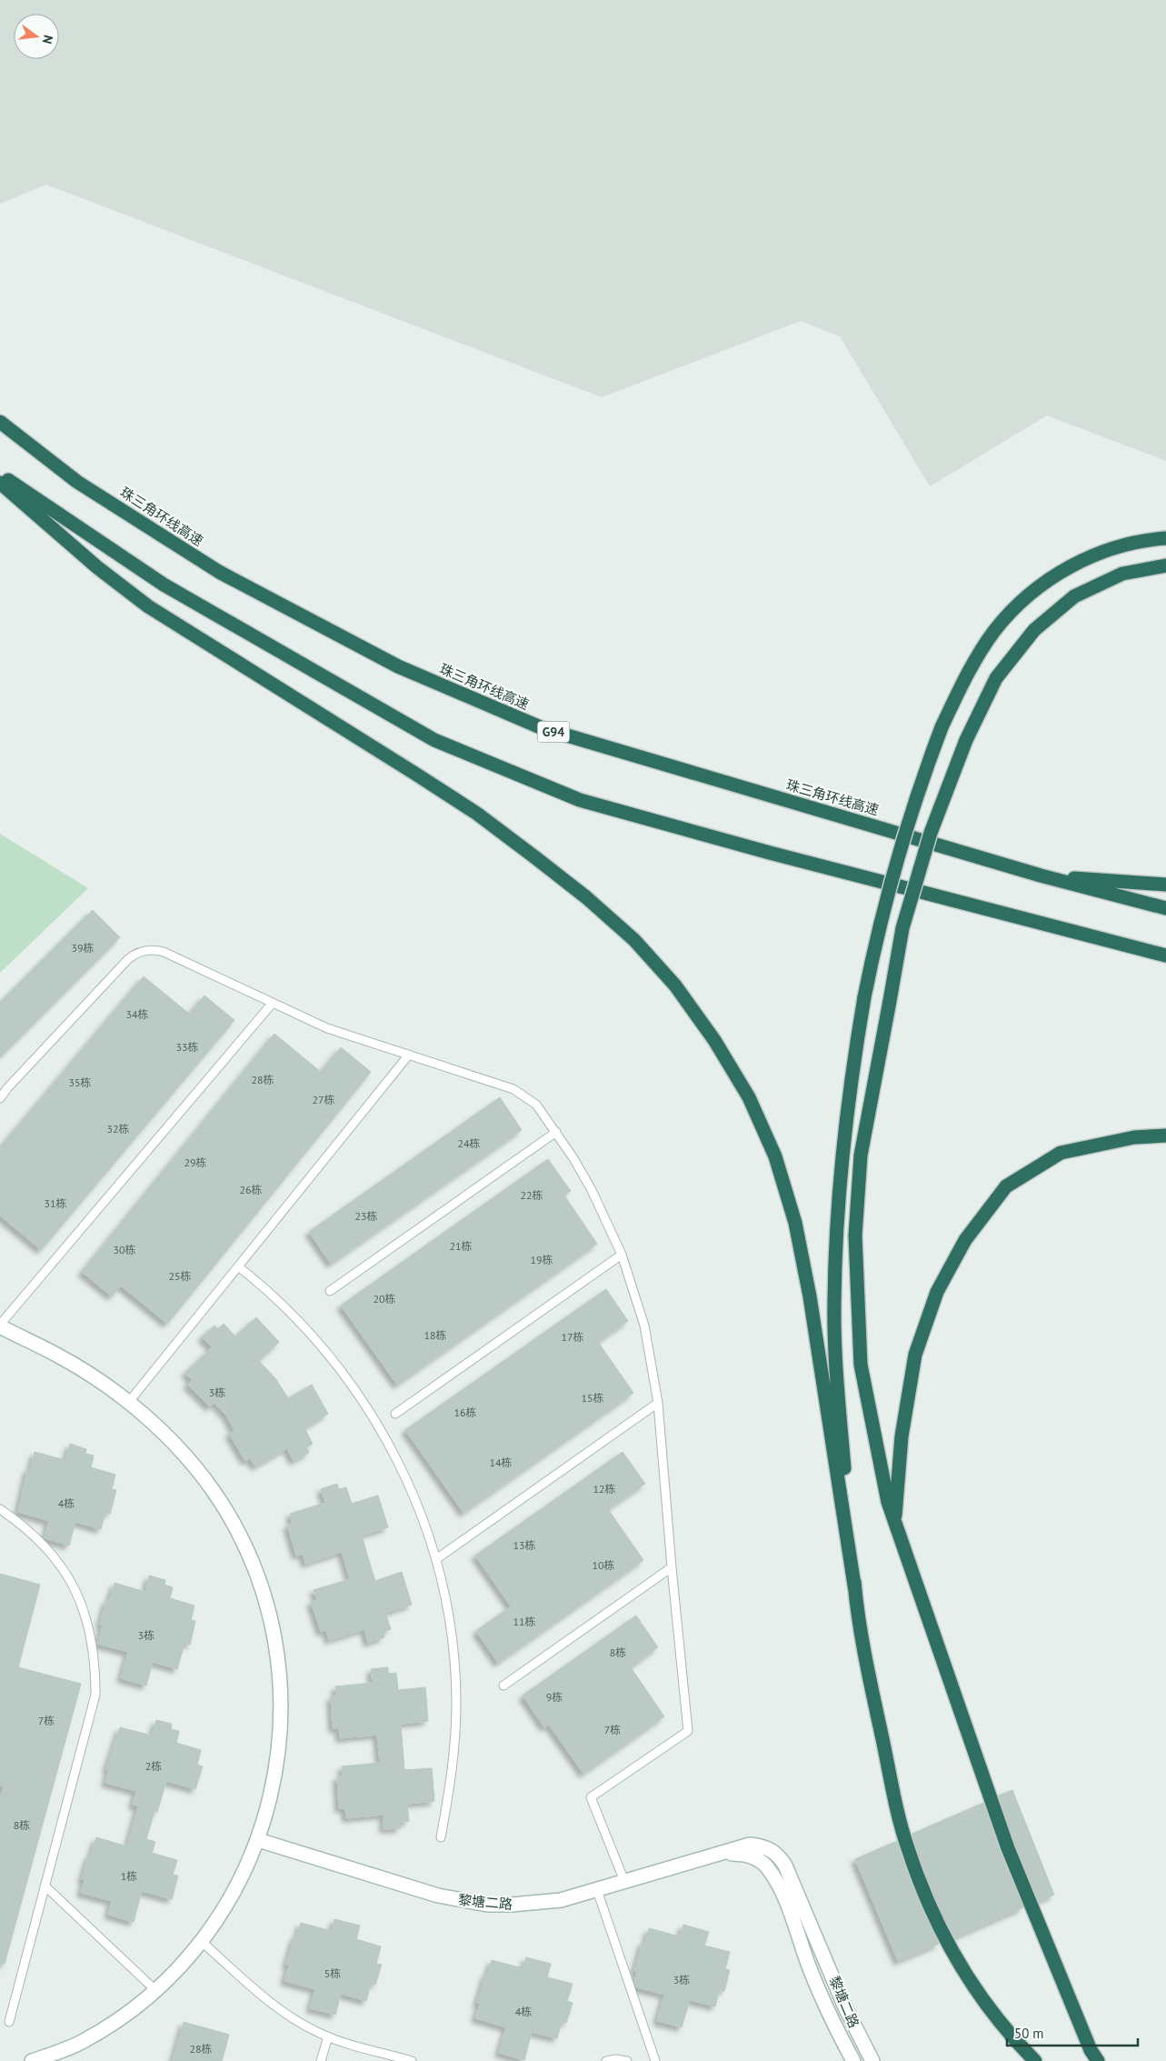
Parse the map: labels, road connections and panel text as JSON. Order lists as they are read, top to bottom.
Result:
{
  "streets": {
    "highway": ["珠三角环线高速", "G94"],
    "street": ["黎塘二路"]
  },
  "house_numbers": [
    "39栋",
    "34栋",
    "33栋",
    "28栋",
    "35栋",
    "27栋",
    "32栋",
    "24栋",
    "29栋",
    "26栋",
    "22栋",
    "31栋",
    "23栋",
    "21栋",
    "30栋",
    "19栋",
    "25栋",
    "20栋",
    "18栋",
    "17栋",
    "3栋",
    "15栋",
    "16栋",
    "14栋",
    "12栋",
    "4栋",
    "13栋",
    "10栋",
    "11栋",
    "3栋",
    "8栋",
    "9栋",
    "7栋",
    "7栋",
    "2栋",
    "8栋",
    "1栋",
    "5栋",
    "3栋",
    "4栋",
    "28栋"
  ],
  "scale_bar": "50 m",
  "north": "right"
}
